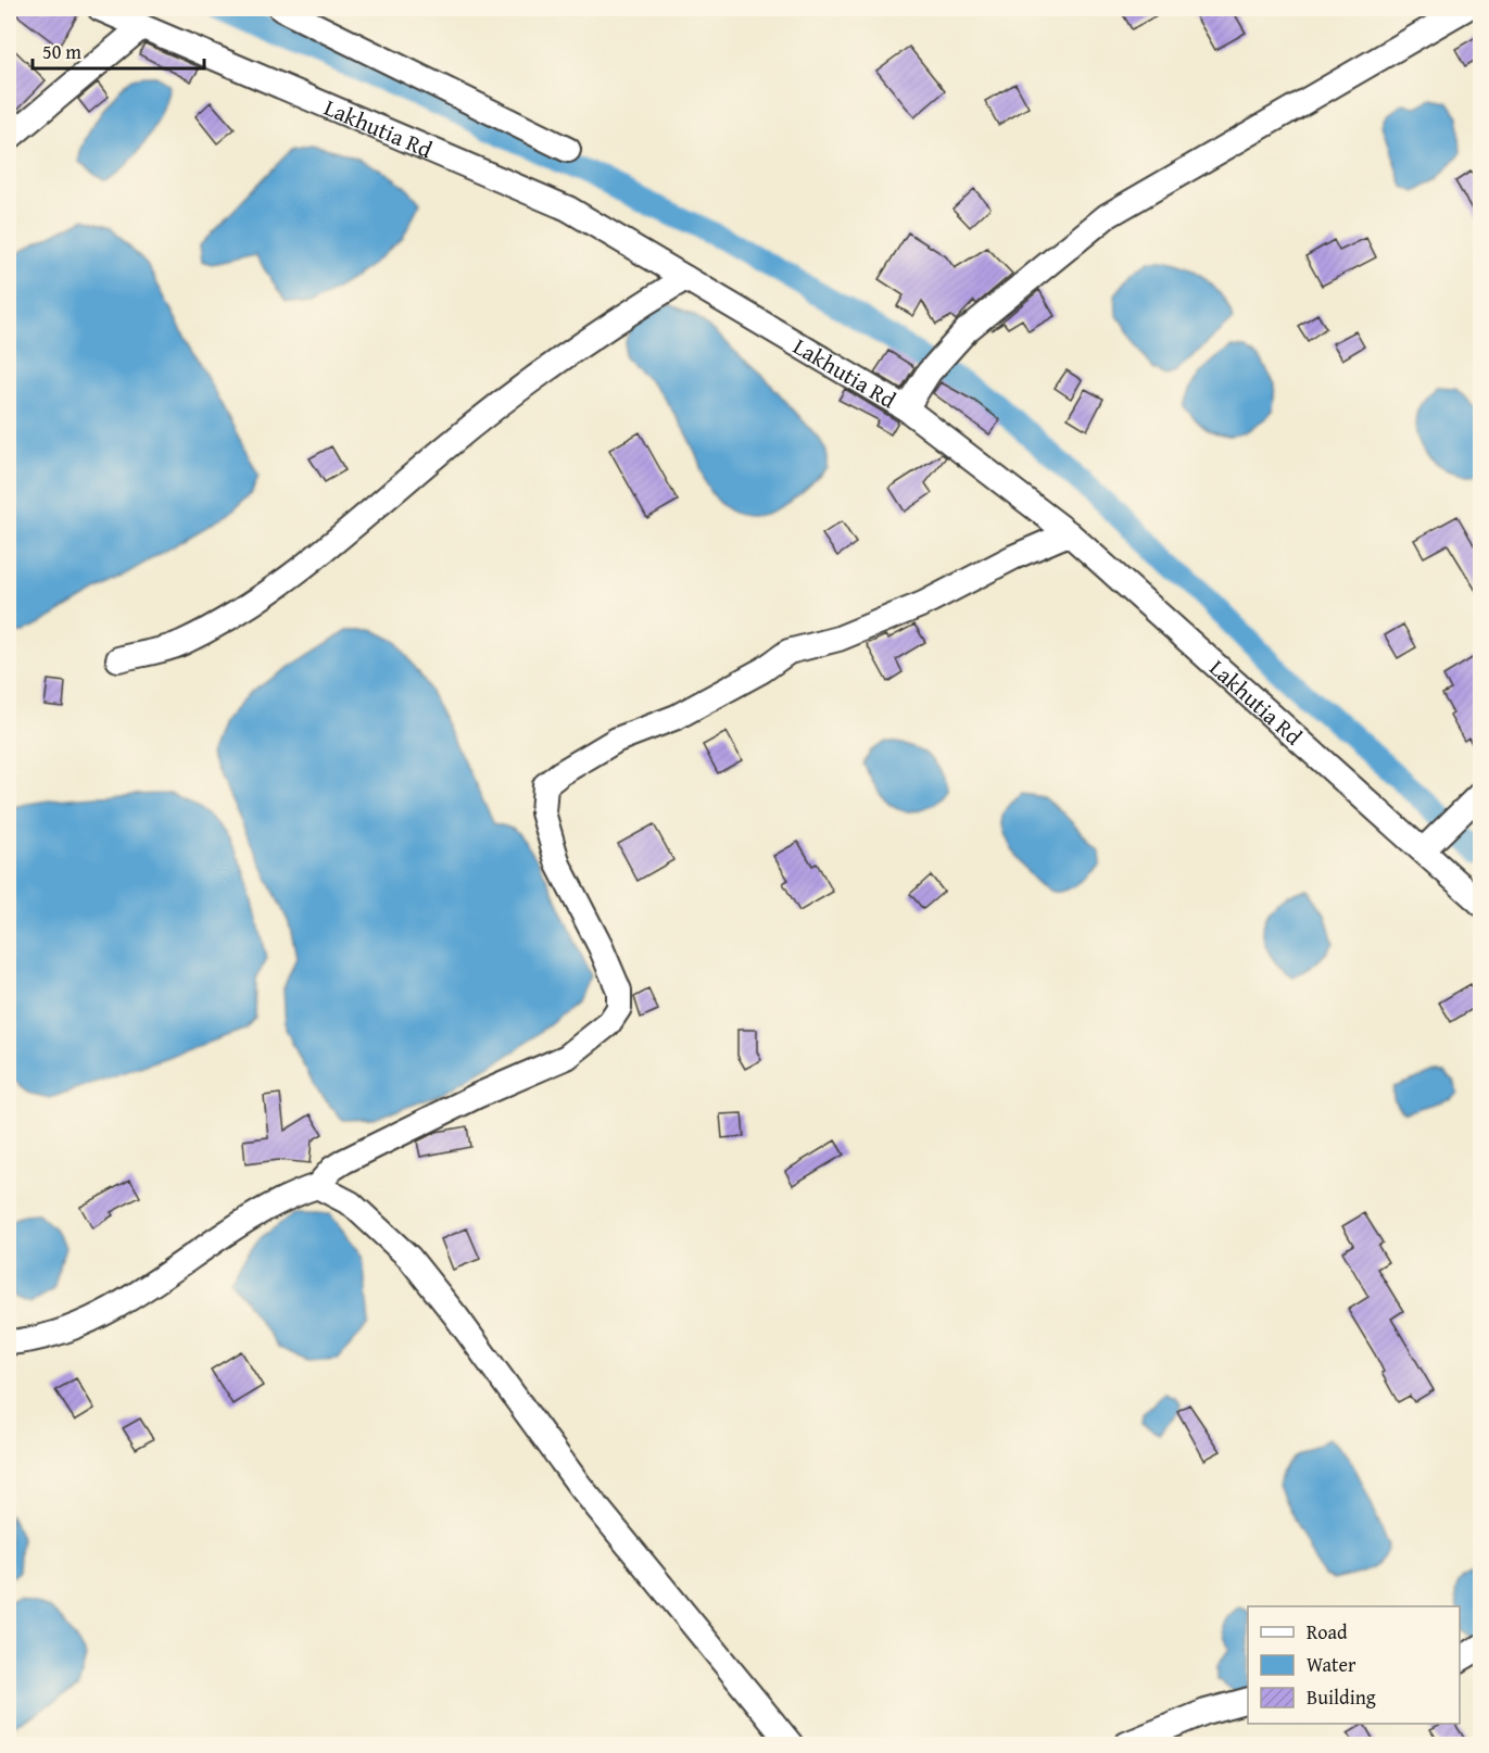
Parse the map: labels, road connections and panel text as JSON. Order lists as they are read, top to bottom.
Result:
{
  "streets": {
    "street": ["Lakhutia Rd"]
  },
  "legend": ["Road", "Water", "Building"],
  "scale_bar": "50 m"
}
